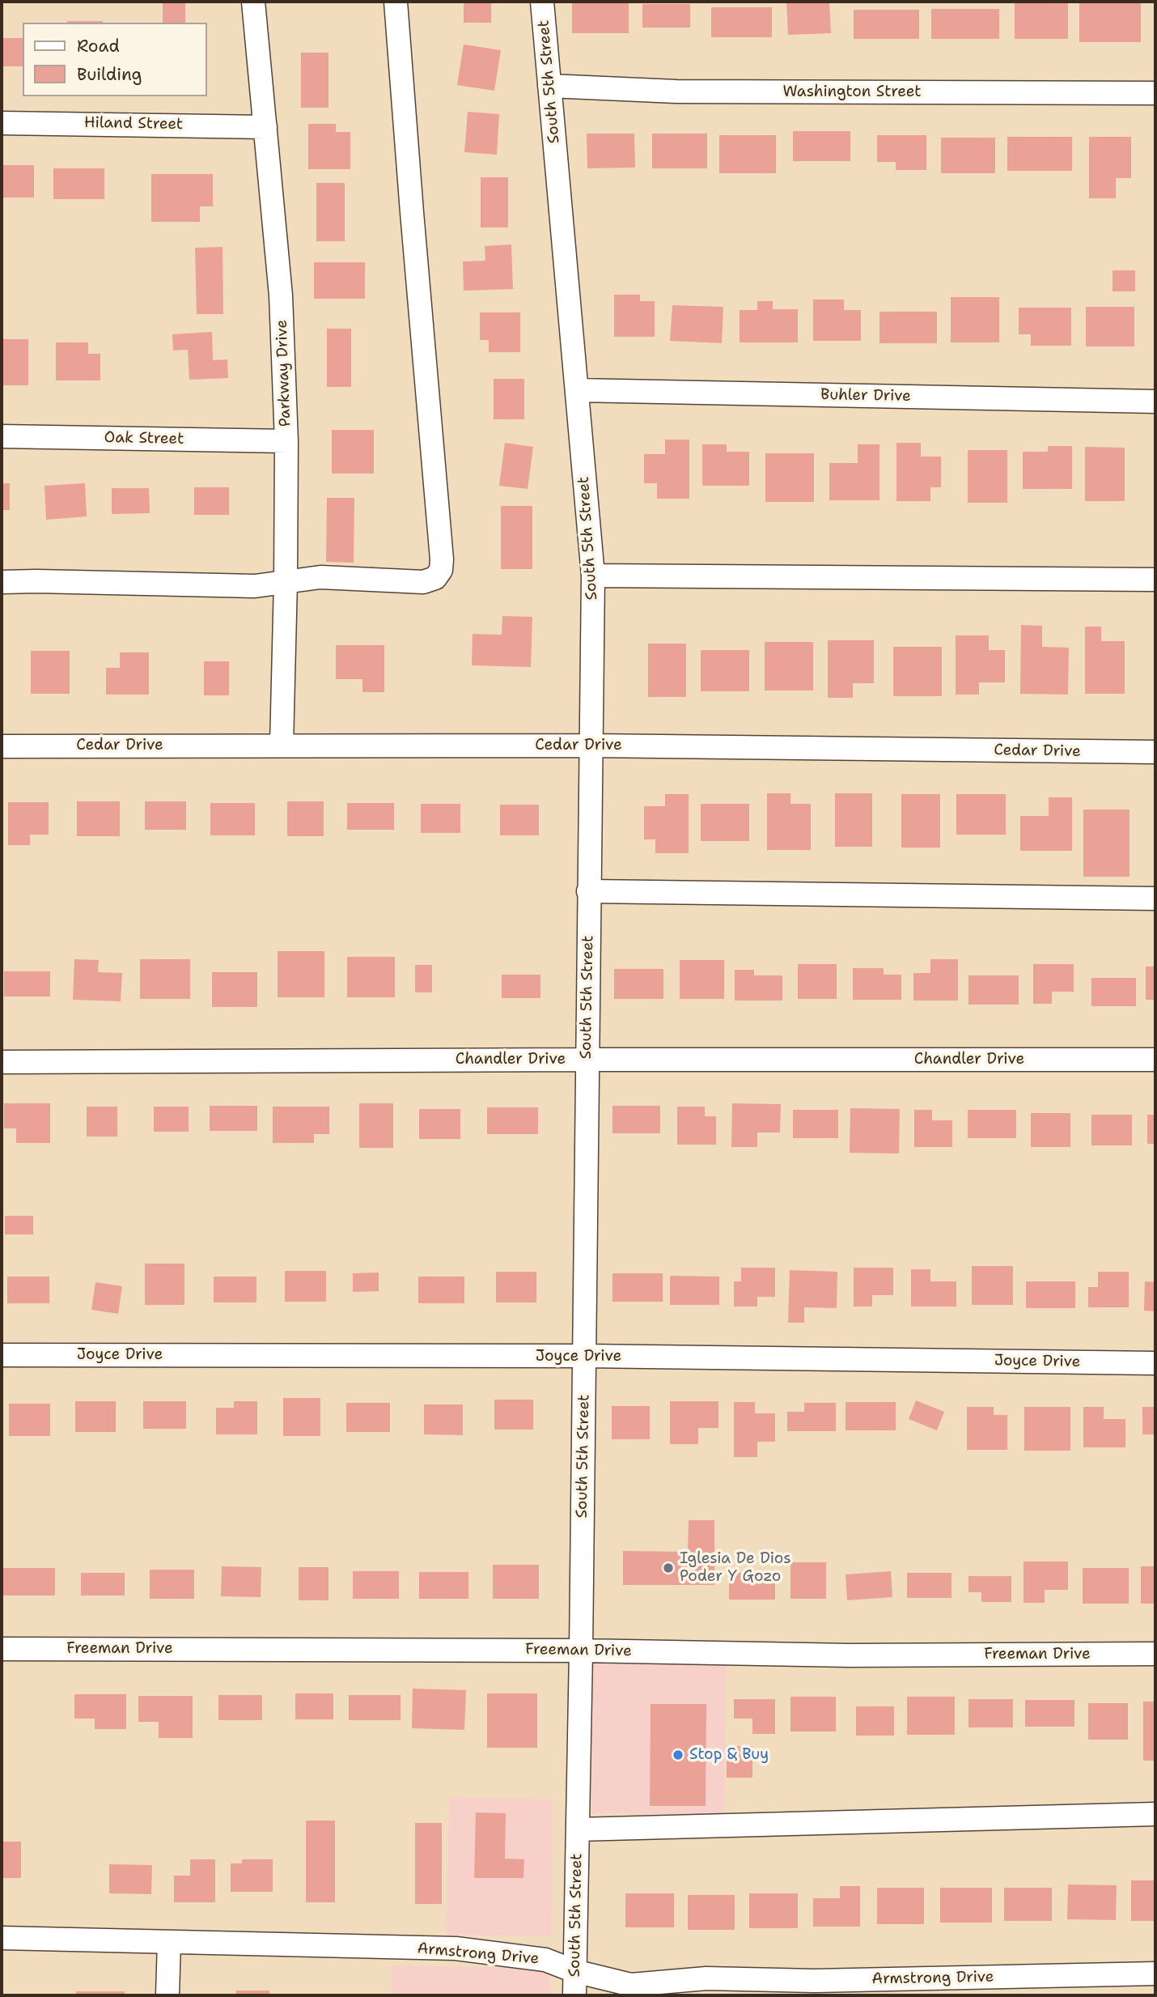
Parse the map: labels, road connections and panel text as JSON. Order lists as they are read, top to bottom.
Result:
{
  "streets": {
    "street": [
      "South 5th Street",
      "Washington Street",
      "Hiland Street",
      "Parkway Drive",
      "Buhler Drive",
      "Oak Street",
      "Cedar Drive",
      "Chandler Drive",
      "Joyce Drive",
      "Freeman Drive",
      "Armstrong Drive"
    ]
  },
  "crossings": [
    ["South 5th Street", "Washington Street"],
    ["South 5th Street", "Buhler Drive"],
    ["South 5th Street", "Cedar Drive"],
    ["South 5th Street", "Chandler Drive"],
    ["South 5th Street", "Joyce Drive"],
    ["South 5th Street", "Freeman Drive"],
    ["South 5th Street", "Armstrong Drive"],
    ["Hiland Street", "Parkway Drive"],
    ["Parkway Drive", "Oak Street"],
    ["Parkway Drive", "Cedar Drive"]
  ],
  "places": ["Iglesia De Dios Poder Y Gozo", "Stop & Buy"],
  "legend": ["Road", "Building"]
}
